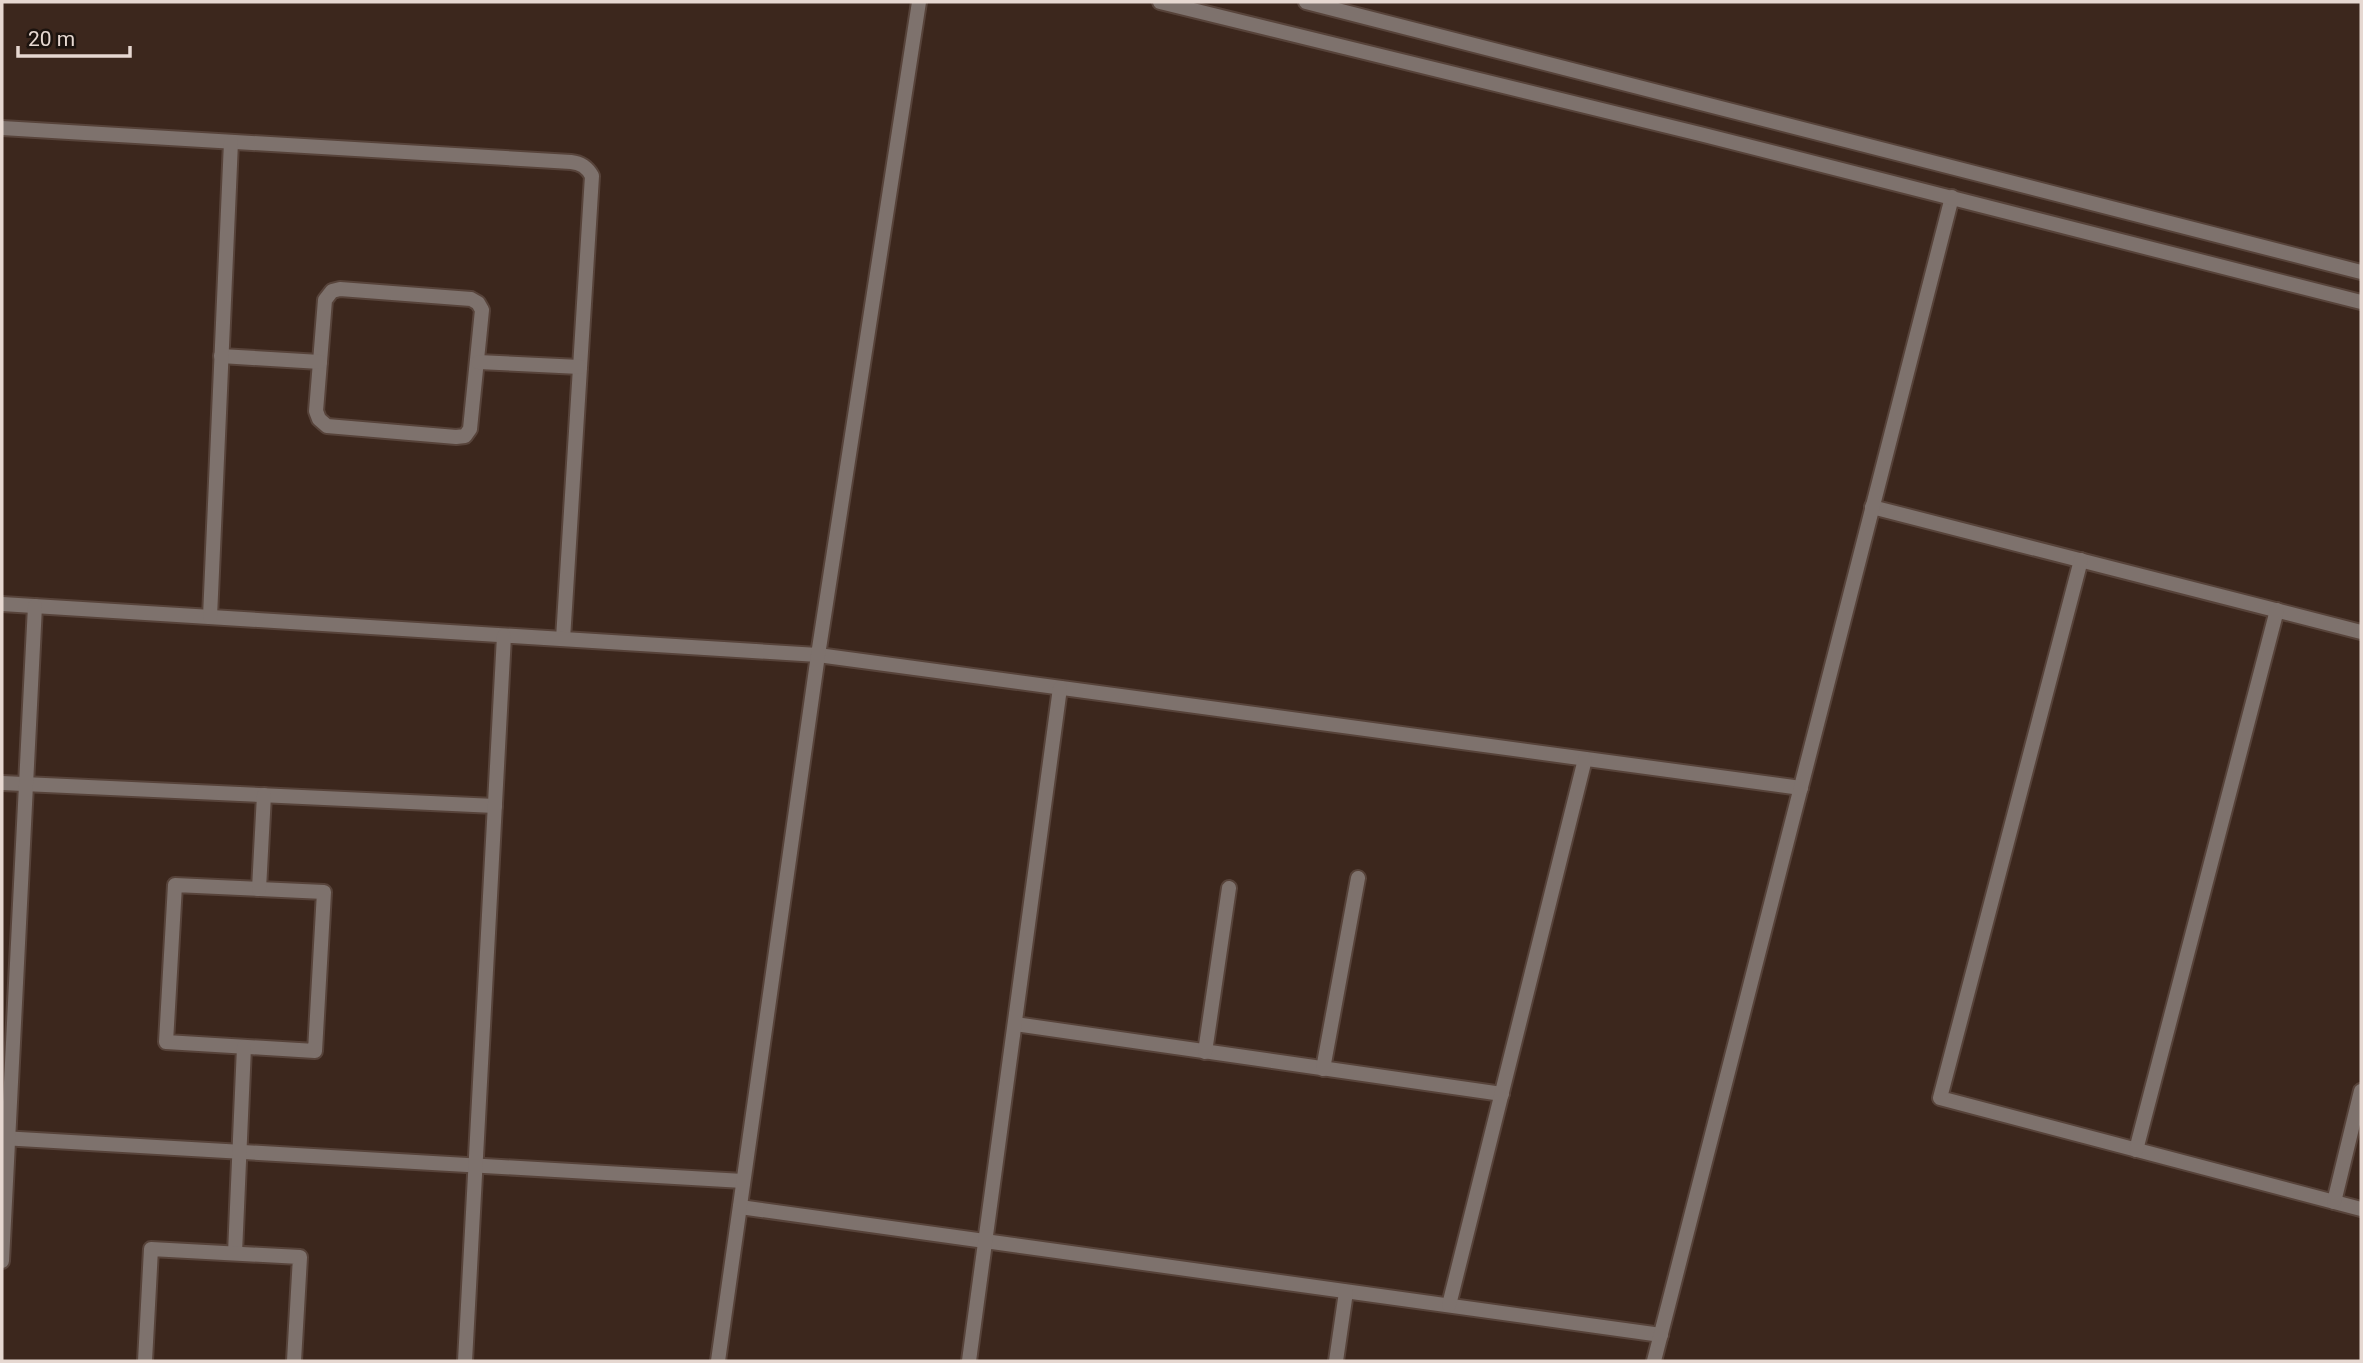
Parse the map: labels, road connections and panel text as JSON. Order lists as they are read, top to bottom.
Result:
{
  "scale_bar": "20 m"
}
